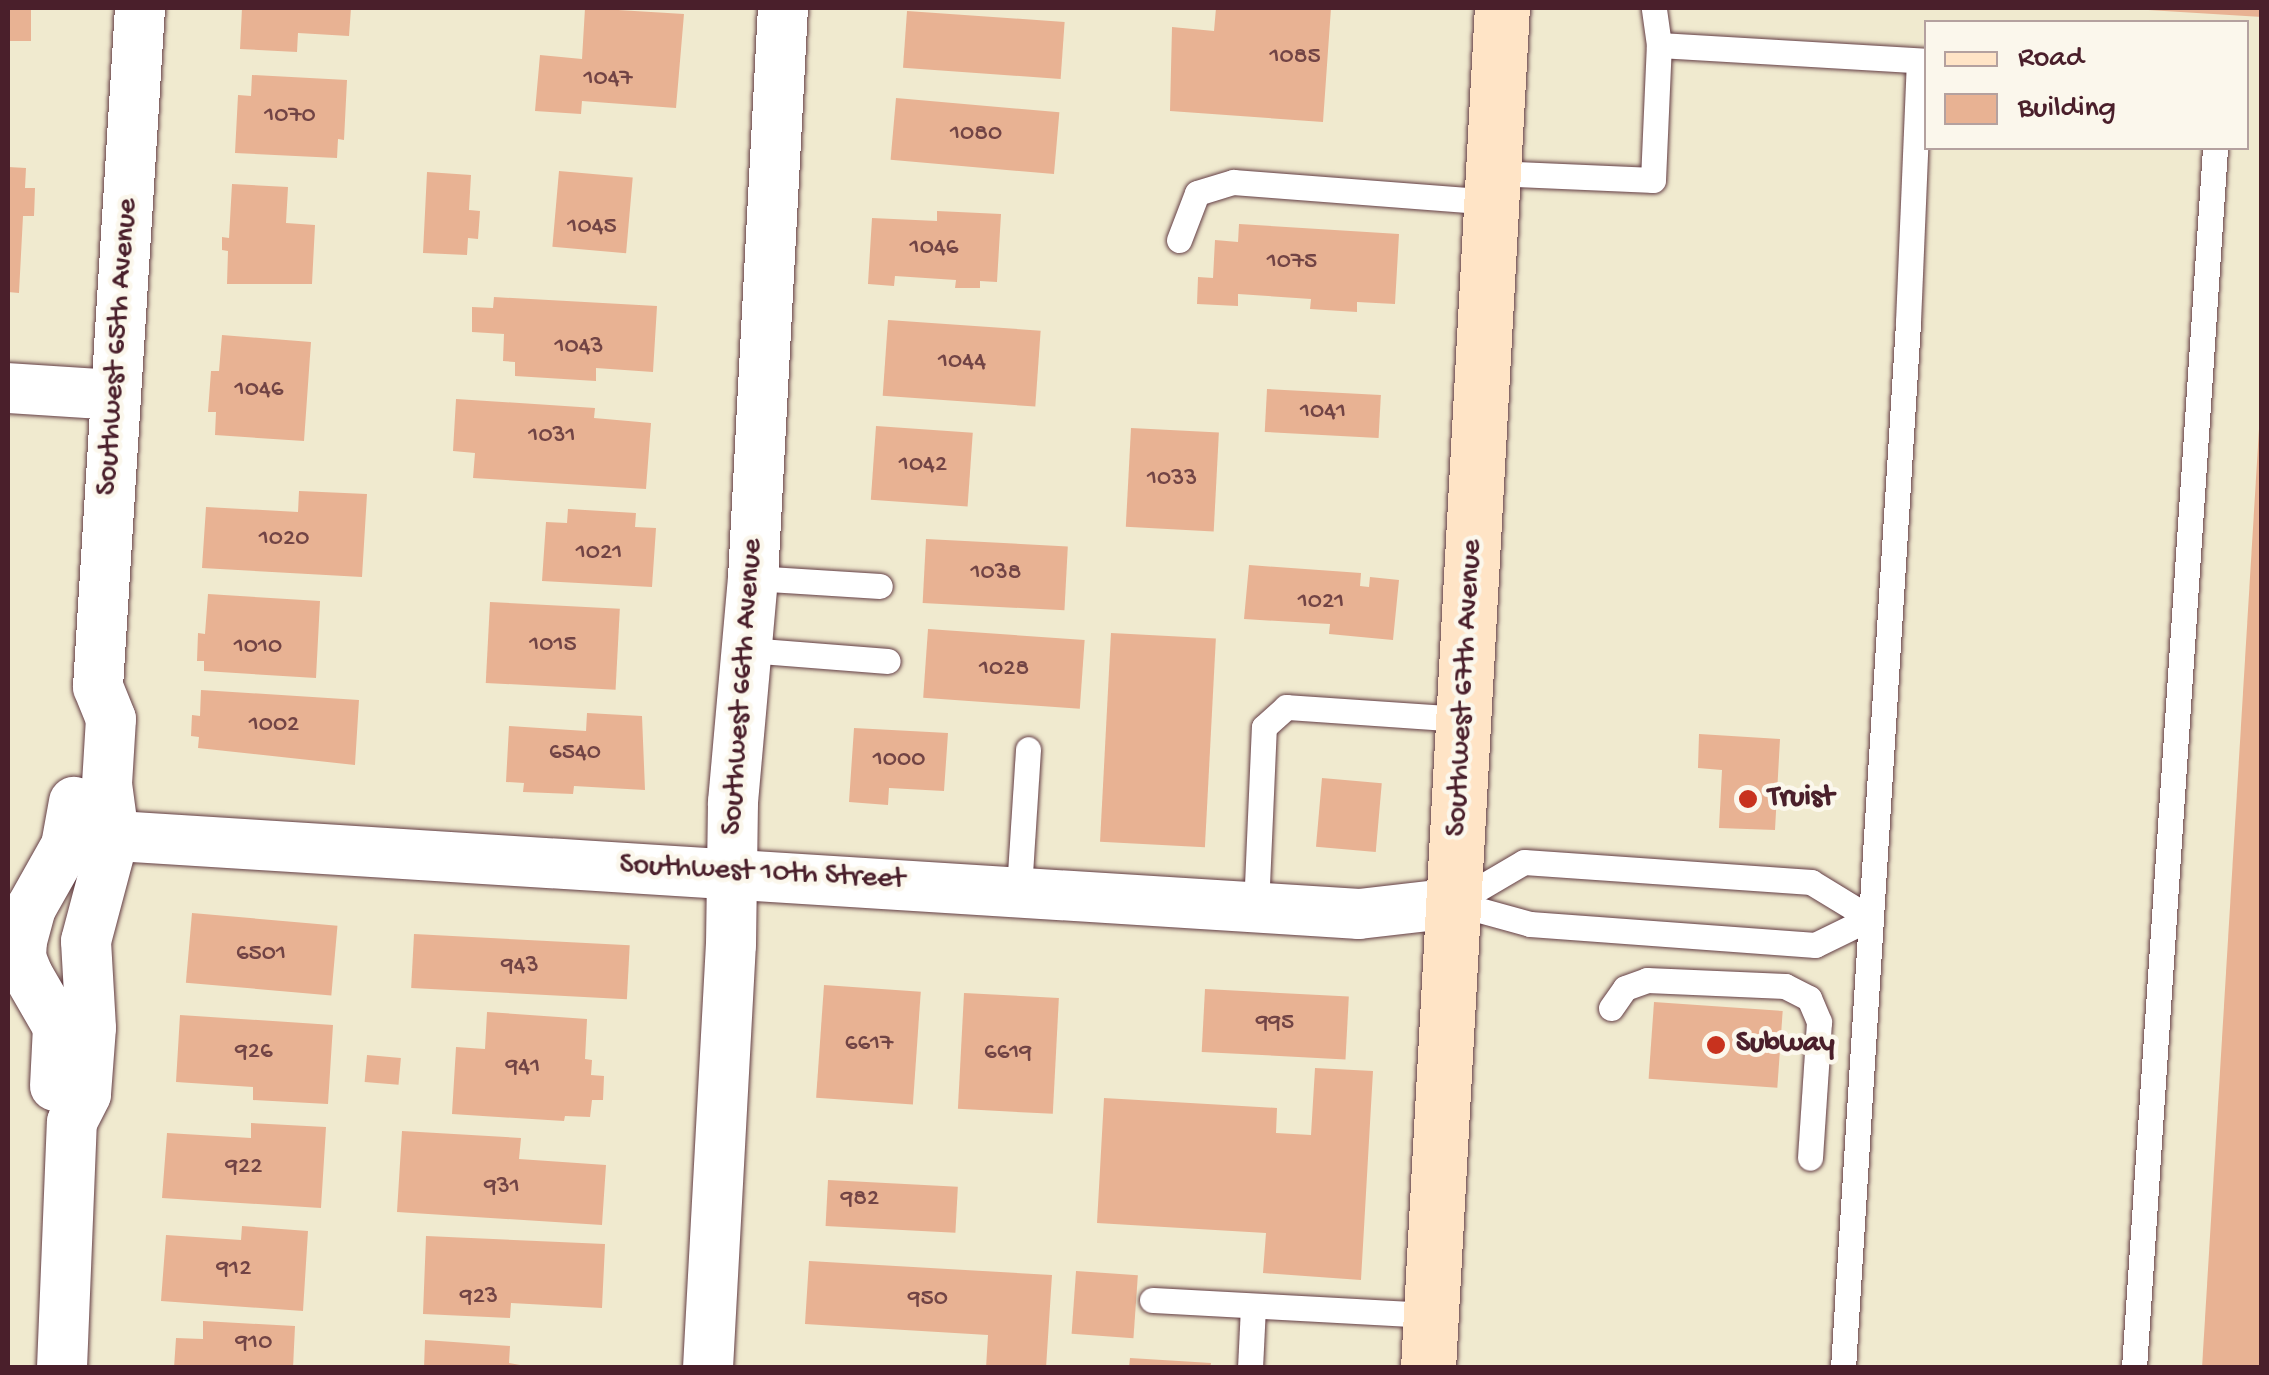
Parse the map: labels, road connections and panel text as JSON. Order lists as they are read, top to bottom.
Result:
{
  "streets": {
    "main road": ["Southwest 67th Avenue"],
    "street": ["Southwest 65th Avenue", "Southwest 66th Avenue", "Southwest 10th Street"]
  },
  "crossings": [
    ["Southwest 65th Avenue", "Southwest 10th Street"],
    ["Southwest 66th Avenue", "Southwest 10th Street"],
    ["Southwest 67th Avenue", "Southwest 10th Street"]
  ],
  "places": ["Truist", "Subway"],
  "house_numbers": [
    "1085",
    "1047",
    "1070",
    "1080",
    "1045",
    "1046",
    "1075",
    "1043",
    "1044",
    "1046",
    "1041",
    "1031",
    "1042",
    "1033",
    "1020",
    "1021",
    "1038",
    "1021",
    "1015",
    "1010",
    "1028",
    "1002",
    "6540",
    "1000",
    "6501",
    "943",
    "995",
    "6617",
    "926",
    "6619",
    "941",
    "922",
    "931",
    "982",
    "912",
    "923",
    "950",
    "910"
  ],
  "legend": ["Road", "Building"]
}
